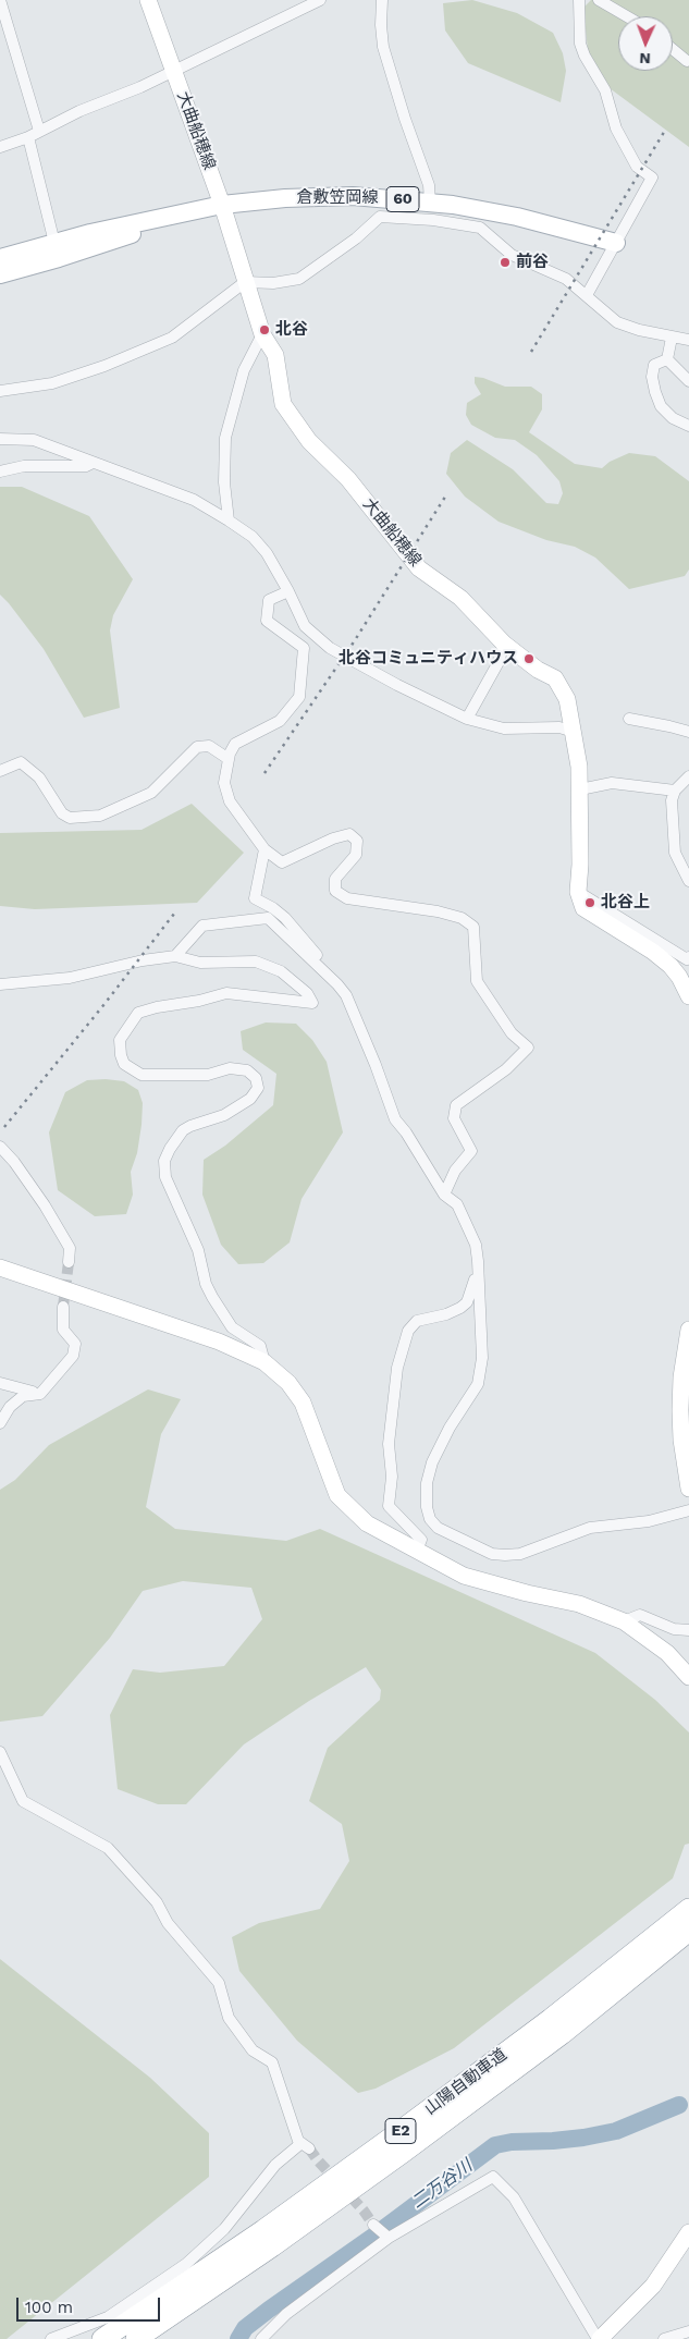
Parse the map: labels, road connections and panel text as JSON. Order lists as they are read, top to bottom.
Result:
{
  "streets": {
    "highway": ["山陽自動車道", "E2"],
    "main road": ["大曲船穂線", "倉敷笠岡線", "60"]
  },
  "crossings": [
    ["大曲船穂線", "倉敷笠岡線"]
  ],
  "water": ["二万谷川"],
  "places": [
    "前谷",
    "北谷",
    "北谷コミュニティハウス",
    "北谷上"
  ],
  "scale_bar": "100 m",
  "north": "bottom"
}
